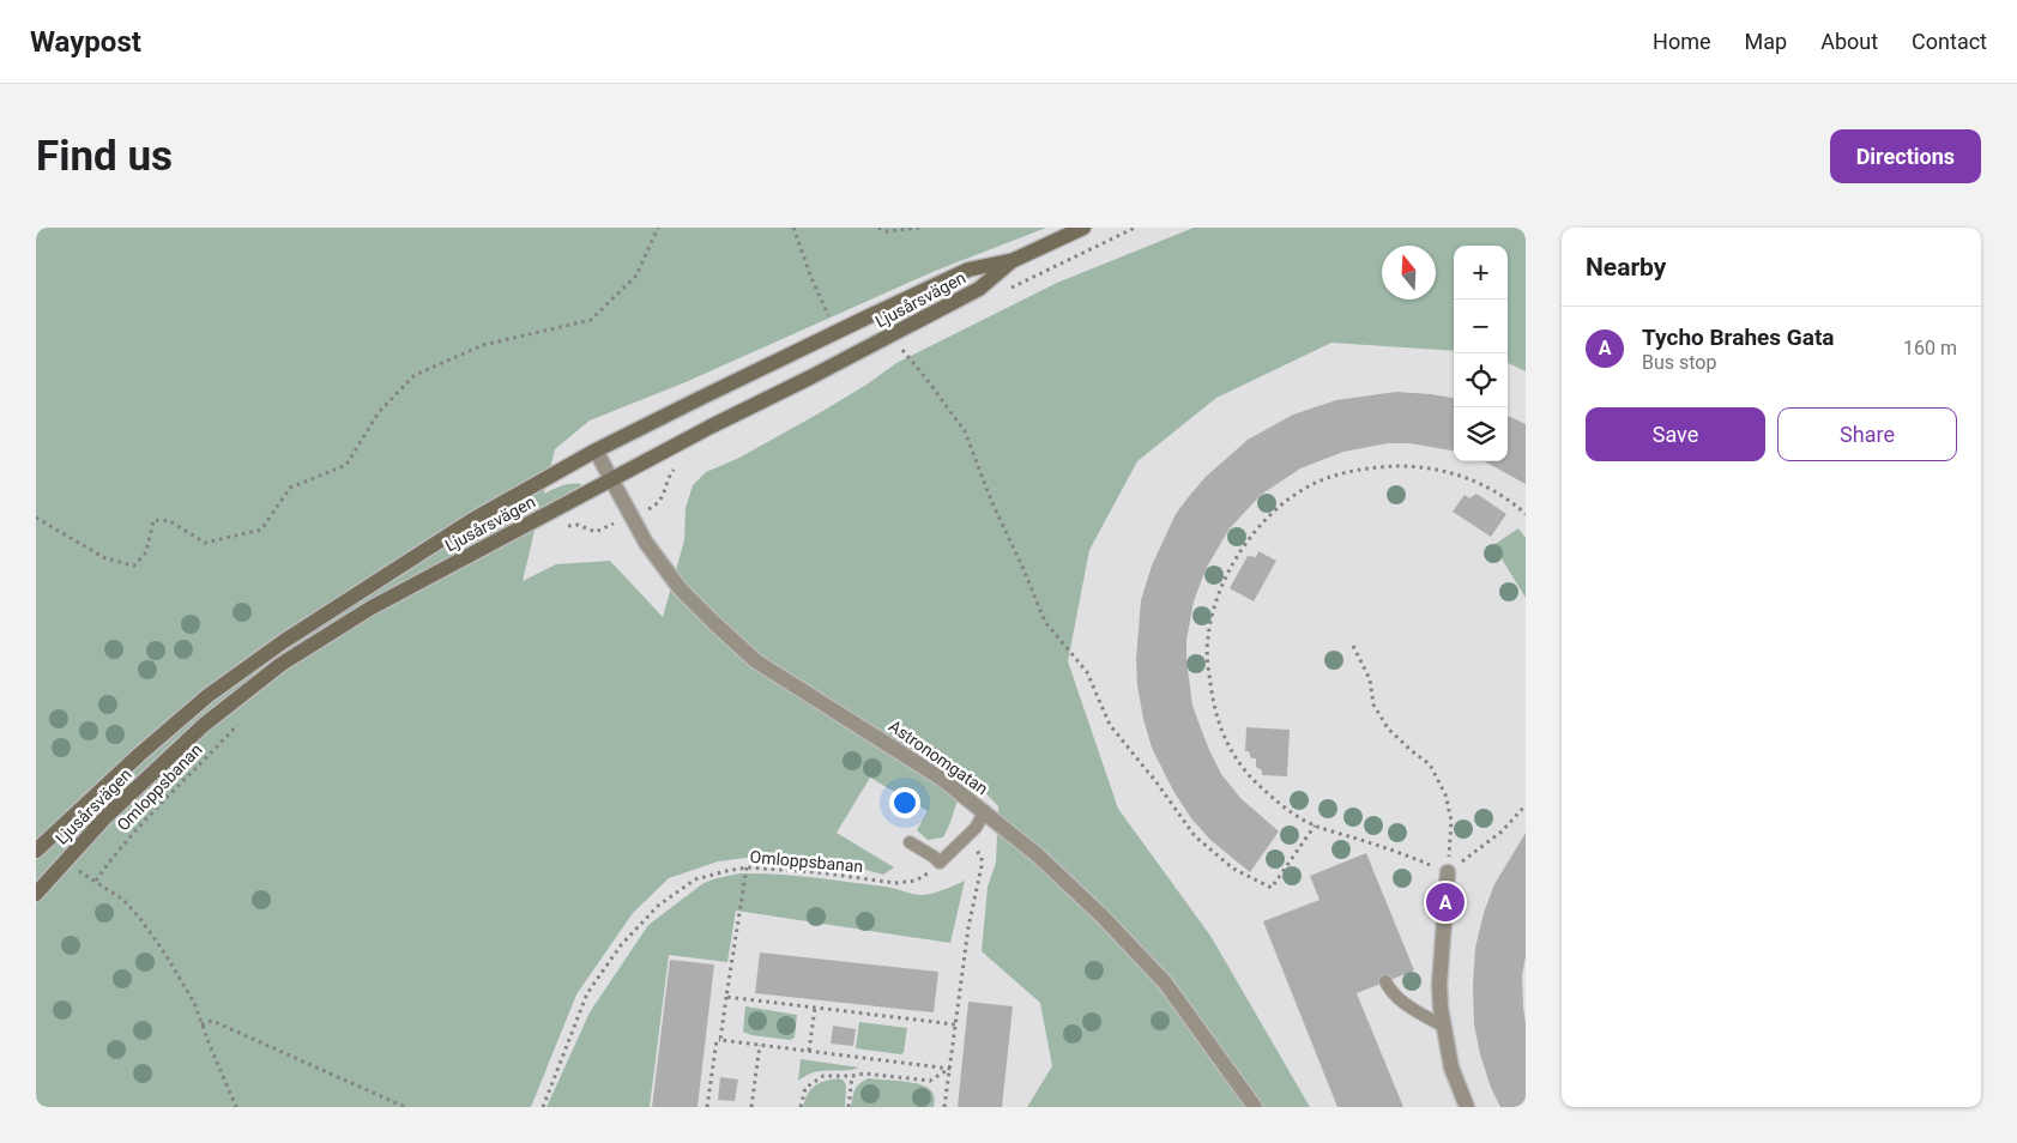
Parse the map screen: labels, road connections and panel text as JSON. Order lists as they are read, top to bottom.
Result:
{
  "streets": {
    "main road": ["Ljusårsvägen"],
    "street": ["Astronomgatan"],
    "path": ["Omloppsbanan"]
  },
  "crossings": [
    ["Ljusårsvägen", "Astronomgatan"]
  ],
  "north": "top",
  "page": {
    "header": "Waypost",
    "nav": [
      "Home",
      "Map",
      "About",
      "Contact"
    ],
    "buttons": [
      "Directions",
      ["Save", "Share"]
    ],
    "title": "Find us",
    "heading": "Nearby",
    "map_buttons": ["+", "−"],
    "list": [
      {
        "mark": "A",
        "name": "Tycho Brahes Gata",
        "note": "Bus stop",
        "value": "160 m"
      }
    ],
    "pins": "A"
  }
}
